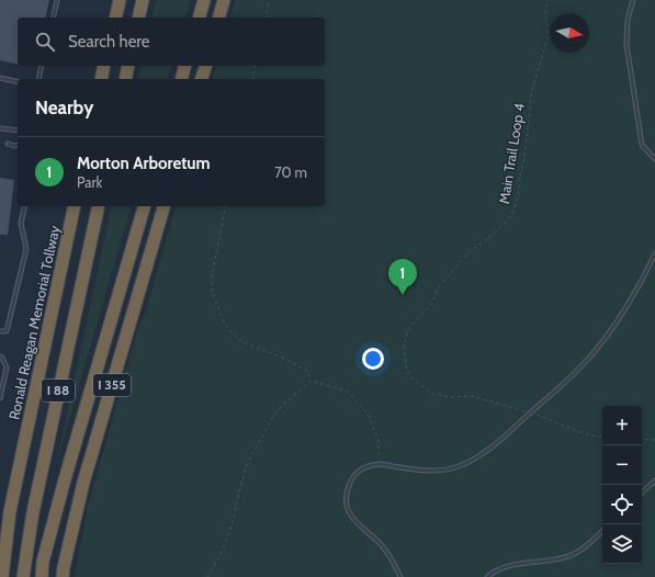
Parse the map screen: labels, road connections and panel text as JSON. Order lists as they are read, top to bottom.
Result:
{
  "streets": {
    "highway": ["Ronald Reagan Memorial Tollway", "I 355", "I 88"],
    "path": ["Main Trail Loop 4"]
  },
  "north": "right",
  "page": {
    "search": "Search here",
    "heading": "Nearby",
    "list": [
      {
        "mark": "1",
        "name": "Morton Arboretum",
        "note": "Park",
        "value": "70 m"
      }
    ],
    "pins": "1",
    "map_buttons": ["+", "−"]
  }
}
